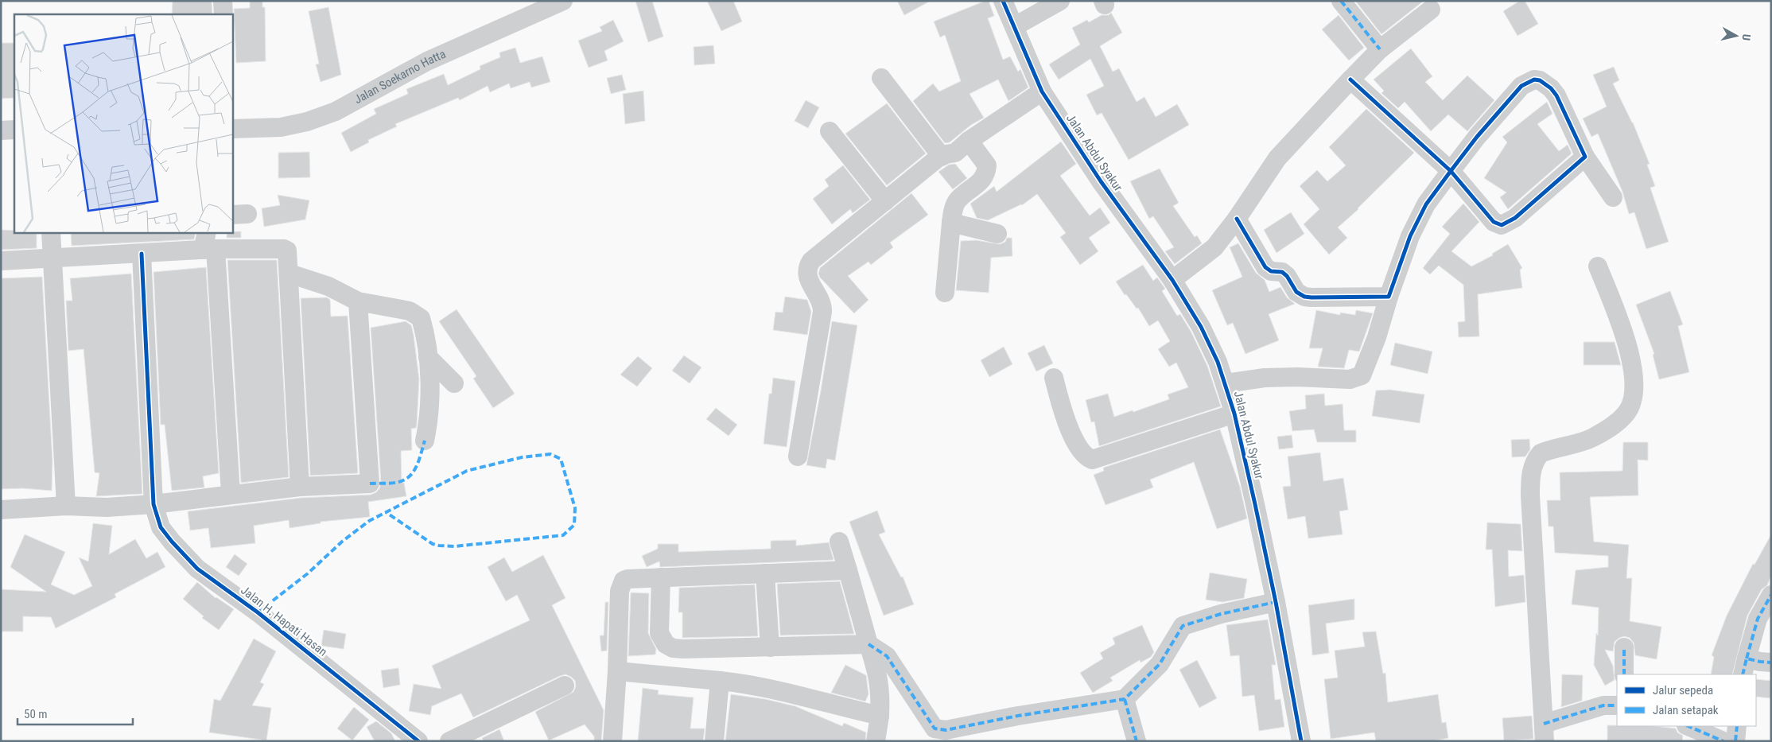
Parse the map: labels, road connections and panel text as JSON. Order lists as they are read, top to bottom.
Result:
{
  "streets": {
    "street": ["Jalan Soekarno Hatta", "Jalan Abdul Syakur", "Jalan H. Hapati Hasan"]
  },
  "legend": ["Jalur sepeda", "Jalan setapak"],
  "scale_bar": "50 m",
  "north": "right"
}
